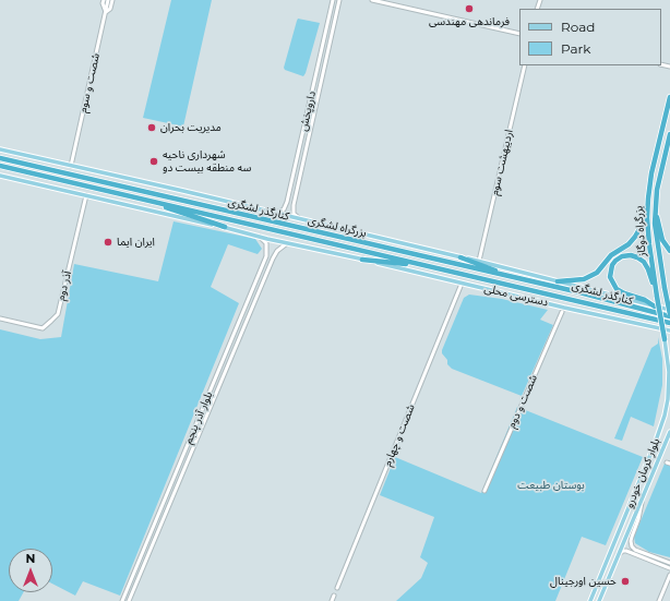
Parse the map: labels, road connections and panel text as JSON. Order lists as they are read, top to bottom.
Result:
{
  "streets": {
    "highway": ["بزرگراه لشگری", "بزرگراه دوگاز"],
    "main road": ["کنارگذر لشگری", "دسترسی محلی", "بلوار کرمان خودرو"],
    "street": [
      "شصت و سوم",
      "داروپخش",
      "اردیبهشت سوم",
      "آذر دوم",
      "شصت و دوم",
      "بلوار آذر پنجم",
      "شصت و چهارم"
    ]
  },
  "crossings": [
    ["شصت و سوم", "کنارگذر لشگری"],
    ["اردیبهشت سوم", "کنارگذر لشگری"],
    ["بزرگراه لشگری", "بزرگراه دوگاز"],
    ["بزرگراه دوگاز", "بلوار کرمان خودرو"],
    ["دسترسی محلی", "شصت و چهارم"]
  ],
  "parks": ["بوستان طبیعت"],
  "places": [
    "فرماندهی مهندسی",
    "مدیریت بحران",
    "شهرداری ناحیه سه منطقه بیست دو",
    "ایران ایما",
    "حسین اورجینال"
  ],
  "legend": ["Road", "Park"],
  "north": "top"
}
